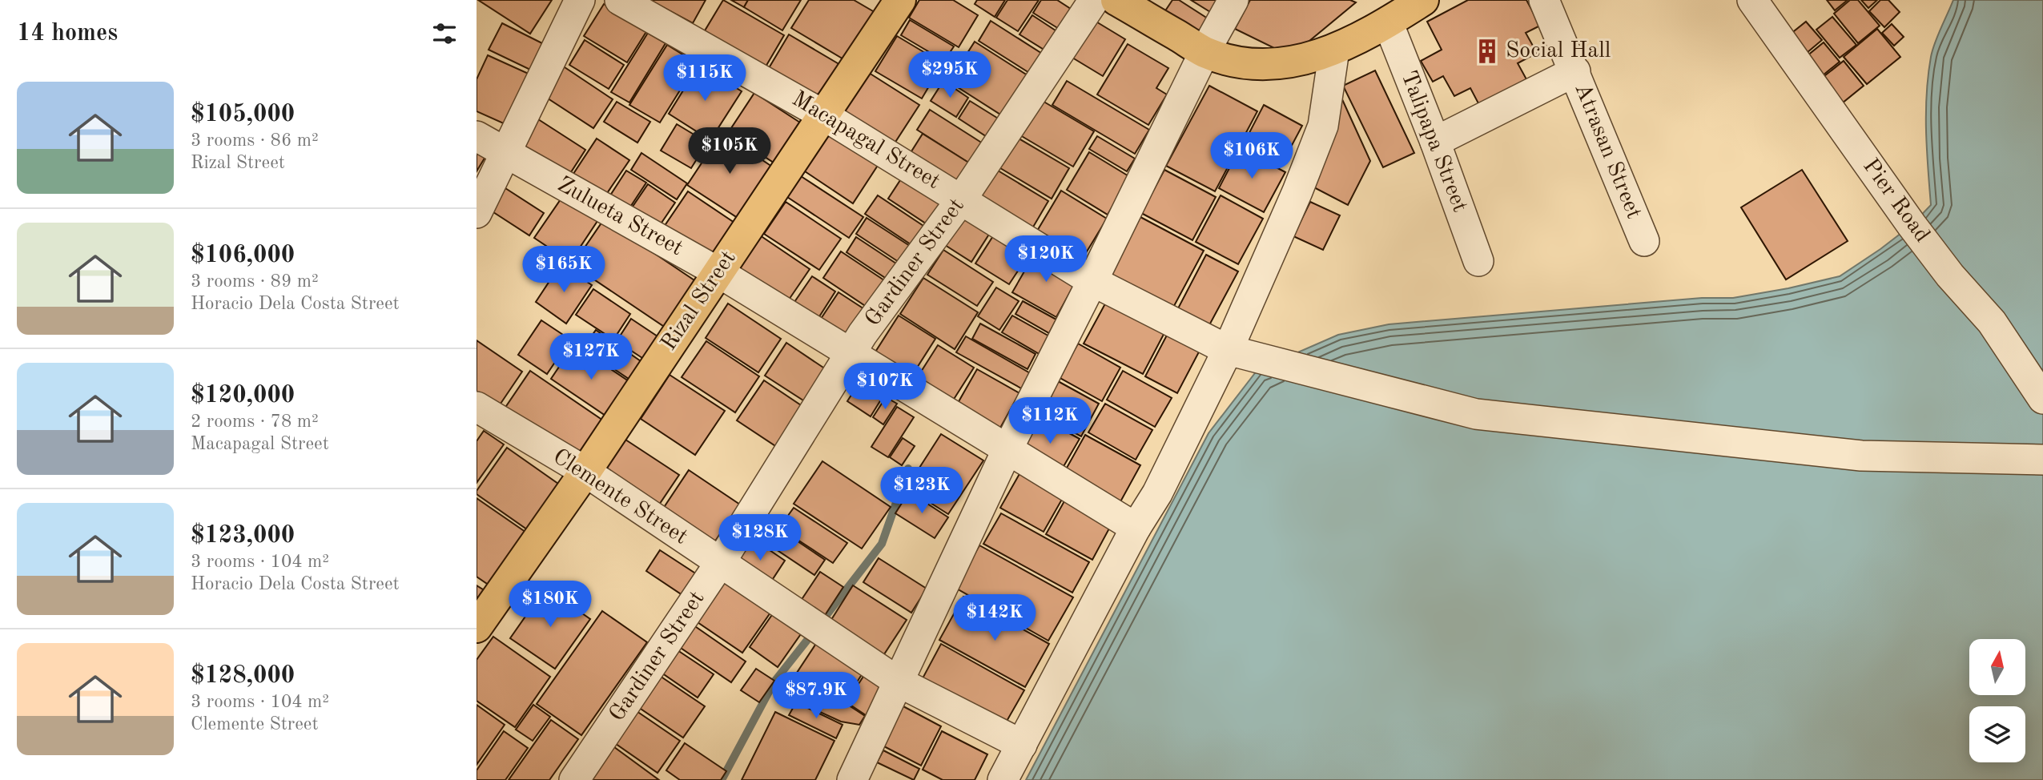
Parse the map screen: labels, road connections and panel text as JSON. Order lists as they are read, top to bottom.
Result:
{
  "streets": {
    "main road": ["Rizal Street"],
    "street": [
      "Macapagal Street",
      "Talipapa Street",
      "Atrasan Street",
      "Pier Road",
      "Zulueta Street",
      "Gardiner Street",
      "Clemente Street"
    ]
  },
  "crossings": [
    ["Macapagal Street", "Gardiner Street"],
    ["Macapagal Street", "Rizal Street"],
    ["Zulueta Street", "Gardiner Street"],
    ["Zulueta Street", "Rizal Street"],
    ["Gardiner Street", "Clemente Street"],
    ["Rizal Street", "Clemente Street"]
  ],
  "places": {
    "building": ["Social Hall"]
  },
  "north": "top",
  "page": {
    "heading": "14 homes",
    "price": [
      "$295K",
      "$115K",
      "$105K",
      "$106K",
      "$120K",
      "$165K",
      "$127K",
      "$107K",
      "$112K",
      "$123K",
      "$128K",
      "$180K",
      "$142K",
      "$87.9K"
    ],
    "list": [
      {
        "name": "$105,000",
        "note": "3 rooms · 86 m² · Rizal Street"
      },
      {
        "name": "$106,000",
        "note": "3 rooms · 89 m² · Horacio Dela Costa Street"
      },
      {
        "name": "$120,000",
        "note": "2 rooms · 78 m² · Macapagal Street"
      },
      {
        "name": "$123,000",
        "note": "3 rooms · 104 m² · Horacio Dela Costa Street"
      },
      {
        "name": "$128,000",
        "note": "3 rooms · 104 m² · Clemente Street"
      }
    ]
  }
}
